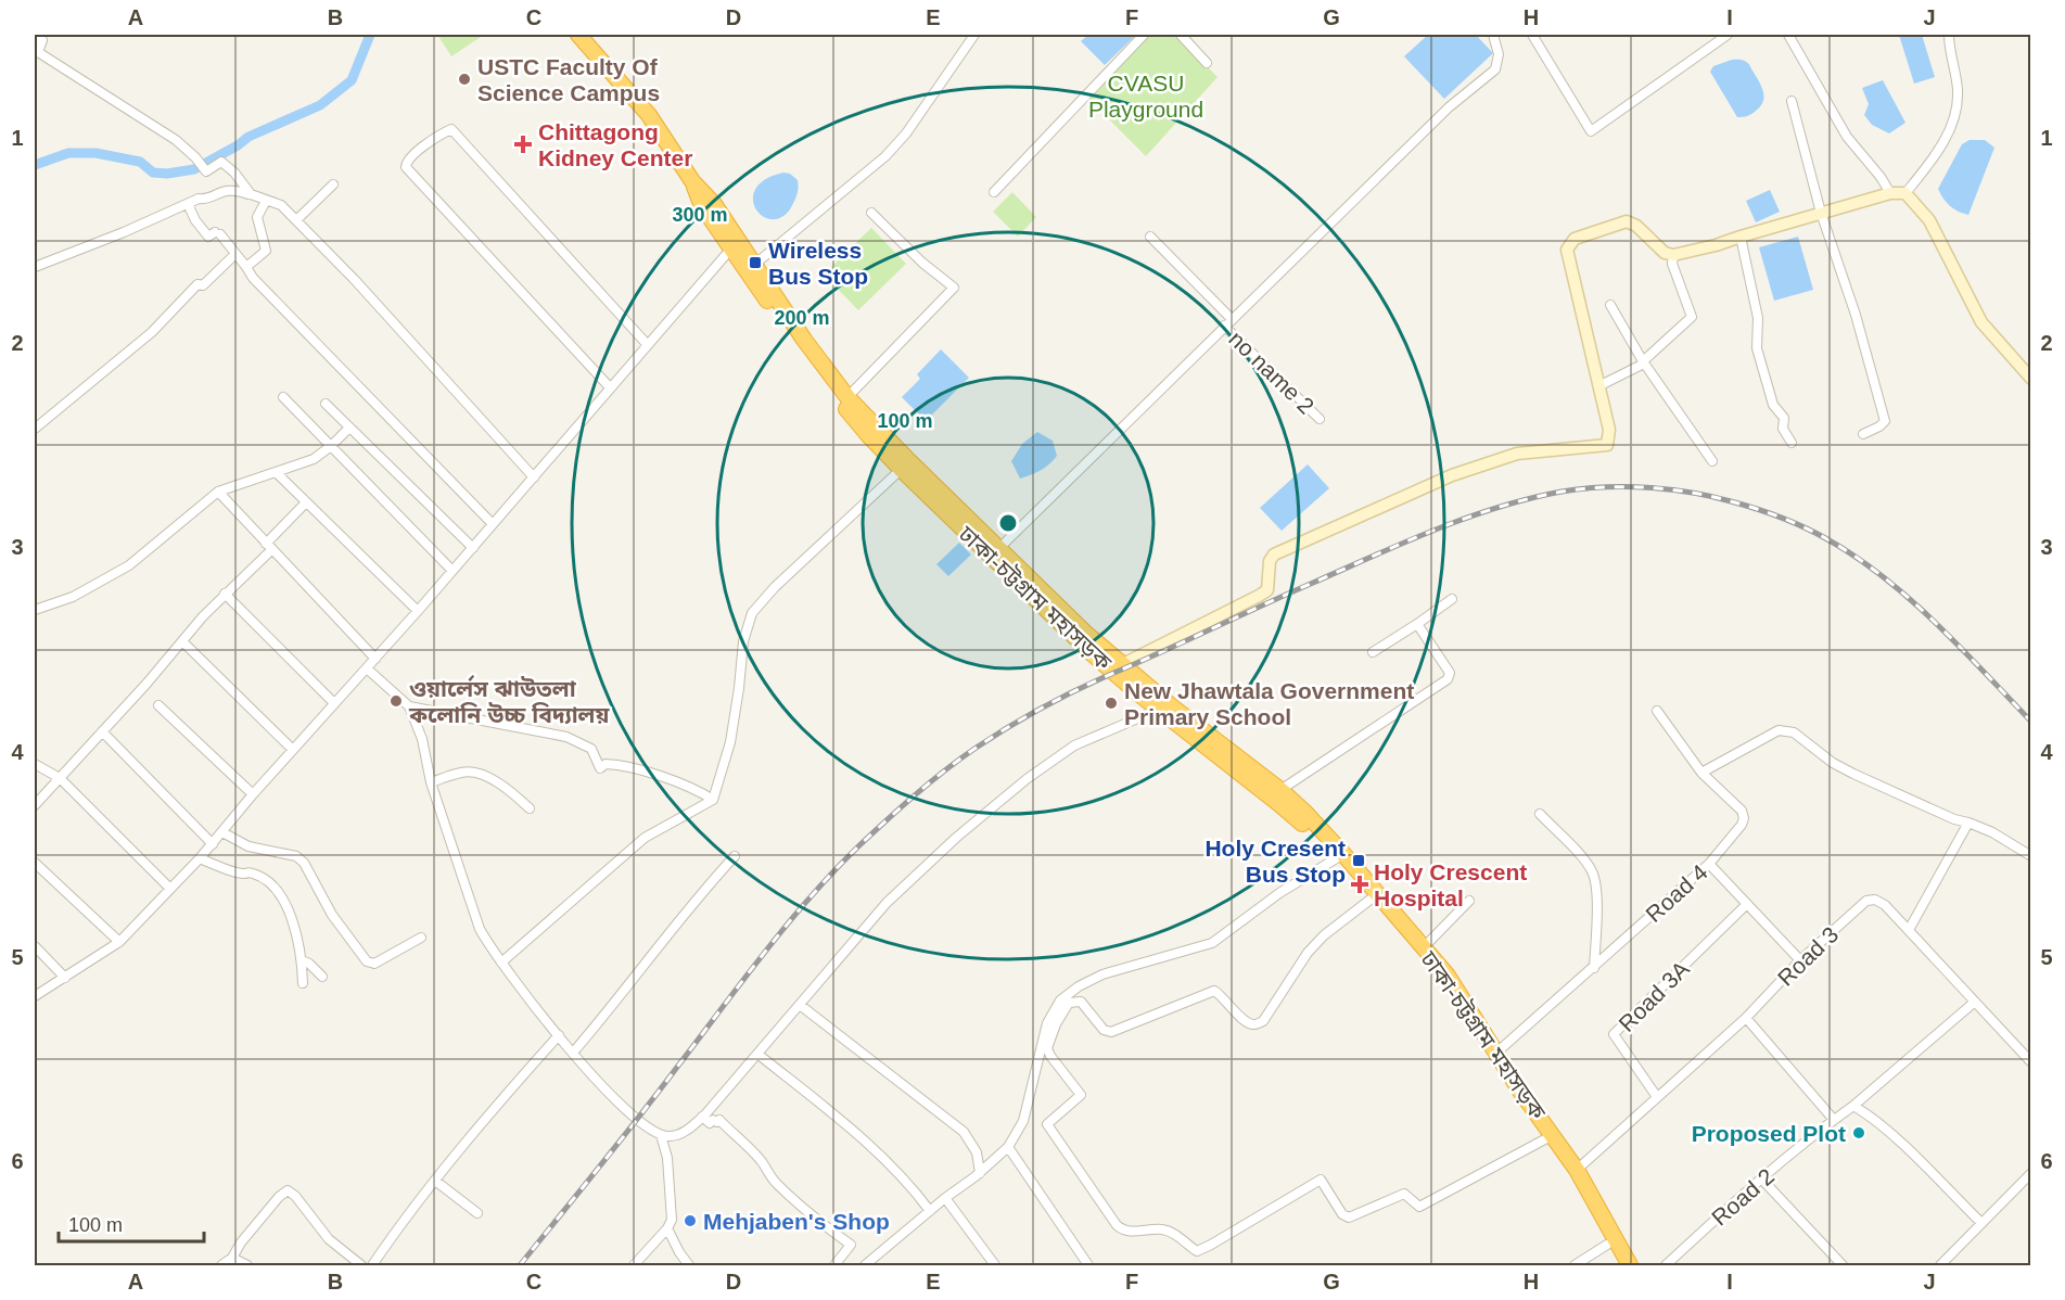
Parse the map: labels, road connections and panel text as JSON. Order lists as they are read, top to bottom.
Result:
{
  "streets": {
    "highway": ["ঢাকা-চট্টগ্রাম মহাসড়ক"],
    "street": [
      "no name 2",
      "Road 4",
      "Road 3",
      "Road 3A",
      "Road 2"
    ]
  },
  "crossings": [
    ["ঢাকা-চট্টগ্রাম মহাসড়ক", "Road 4"],
    ["ঢাকা-চট্টগ্রাম মহাসড়ক", "Road 3"],
    ["Road 3", "Road 3A"],
    ["Road 3", "Road 2"]
  ],
  "parks": ["CVASU Playground"],
  "places": {
    "other": [
      "USTC Faculty Of Science Campus",
      "ওয়ার্লেস ঝাউতলা কলোনি উচ্চ বিদ্যালয়",
      "New Jhawtala Government Primary School",
      "Proposed Plot",
      "Mehjaben's Shop"
    ],
    "health": ["Chittagong Kidney Center", "Holy Crescent Hospital"],
    "transit": ["Wireless Bus Stop", "Holy Cresent Bus Stop"]
  },
  "scale_bar": "100 m",
  "grid": {
    "columns": [
      "A",
      "B",
      "C",
      "D",
      "E",
      "F",
      "G",
      "H",
      "I",
      "J"
    ],
    "rows": [
      "1",
      "2",
      "3",
      "4",
      "5",
      "6"
    ]
  },
  "rings": ["300 m", "200 m", "100 m"]
}
